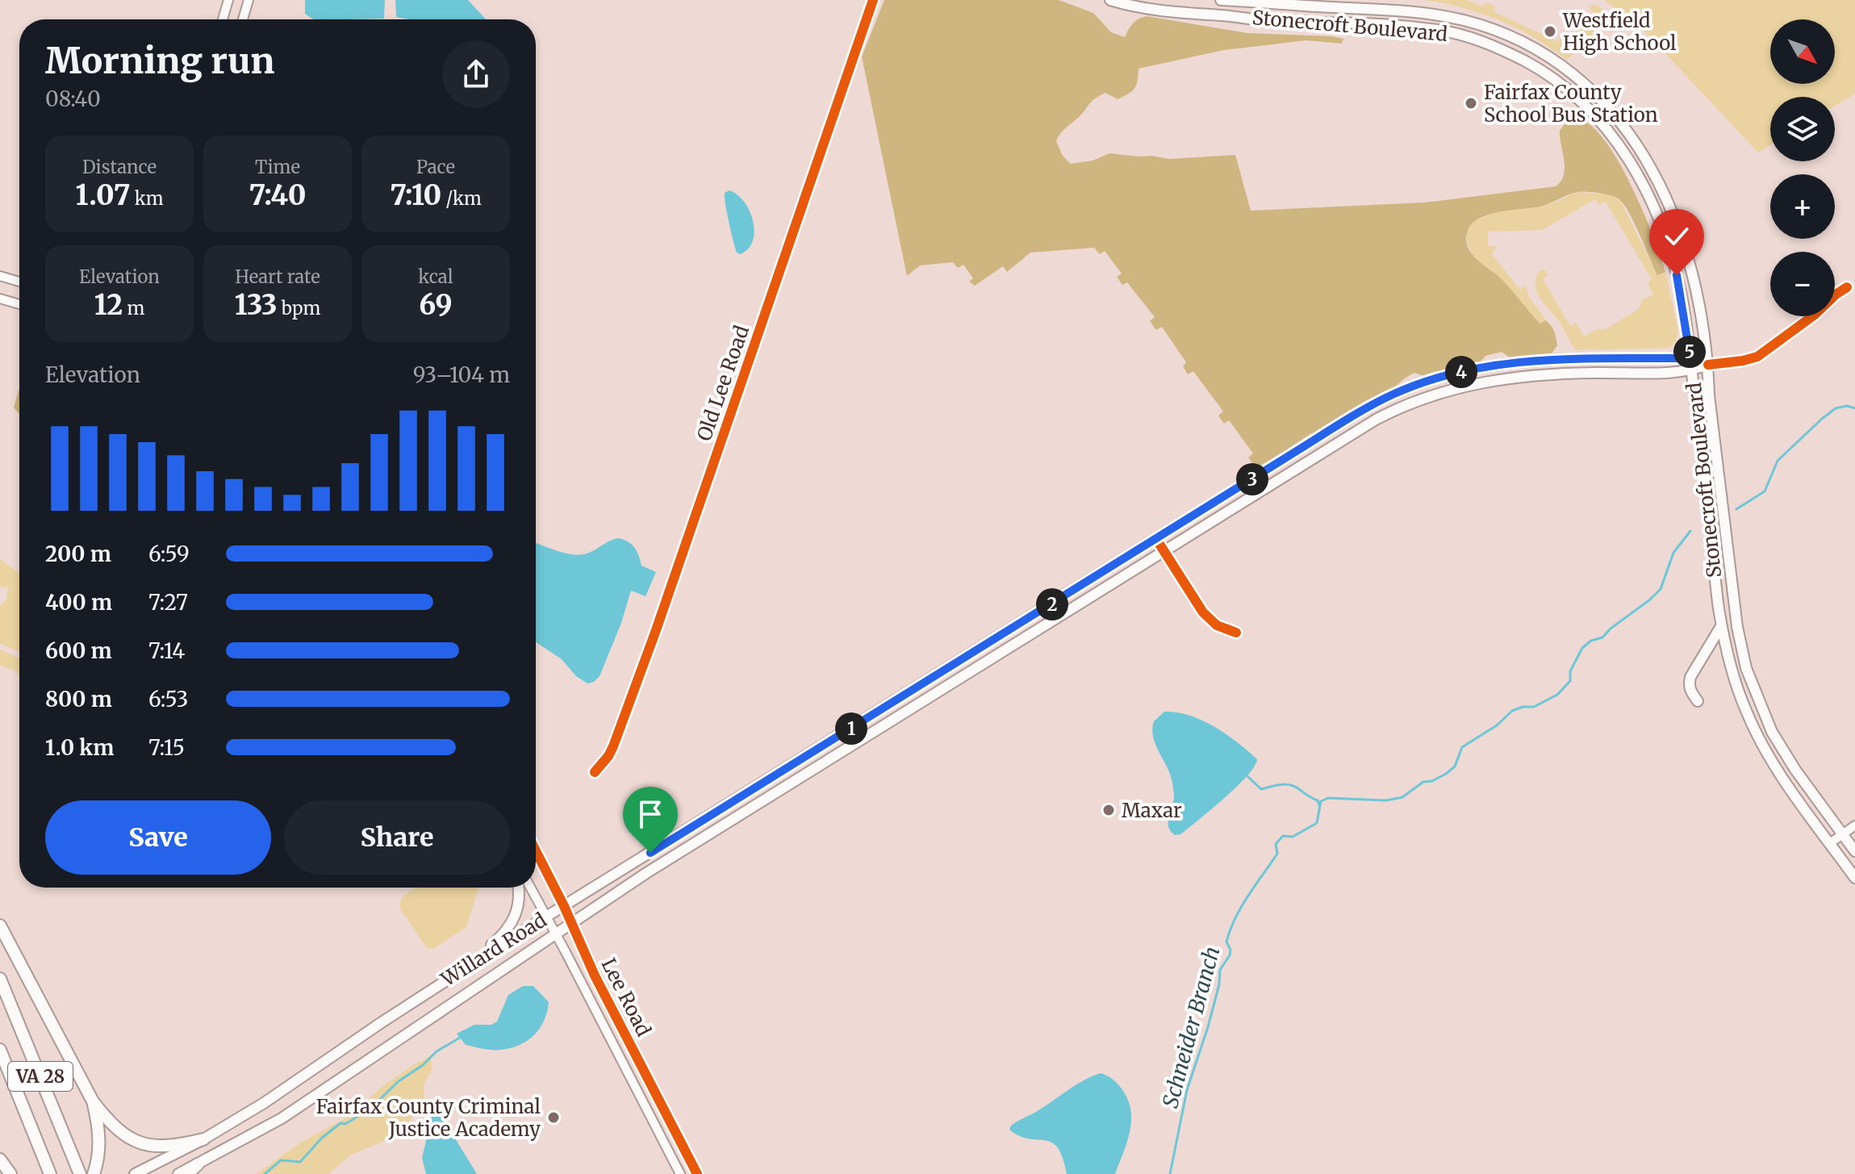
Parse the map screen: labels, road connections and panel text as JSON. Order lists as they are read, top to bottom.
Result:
{
  "streets": {
    "highway": ["VA 28"],
    "main road": ["Stonecroft Boulevard", "Willard Road"],
    "street": ["Old Lee Road", "Lee Road"]
  },
  "crossings": [
    ["Stonecroft Boulevard", "Willard Road"],
    ["Willard Road", "Lee Road"]
  ],
  "water": ["Schneider Branch"],
  "places": [
    "Westfield High School",
    "Fairfax County School Bus Station",
    "Maxar",
    "Fairfax County Criminal Justice Academy"
  ],
  "north": "bottom right",
  "page": {
    "map_buttons": ["+", "−"],
    "heading": ["Morning run", "08:40"],
    "stats": [
      ["Distance", "1.07 km"],
      ["Time", "7:40"],
      ["Pace", "7:10 /km"],
      ["Elevation", "12 m"],
      ["Heart rate", "133 bpm"],
      ["kcal", "69"]
    ],
    "pins": [
      "5",
      "4",
      "3",
      "2",
      "1"
    ],
    "chart": ["Elevation", "93–104 m"],
    "list": [
      {
        "name": "200 m",
        "note": "6:59"
      },
      {
        "name": "400 m",
        "note": "7:27"
      },
      {
        "name": "600 m",
        "note": "7:14"
      },
      {
        "name": "800 m",
        "note": "6:53"
      },
      {
        "name": "1.0 km",
        "note": "7:15"
      }
    ],
    "buttons": ["Save", "Share"]
  }
}
